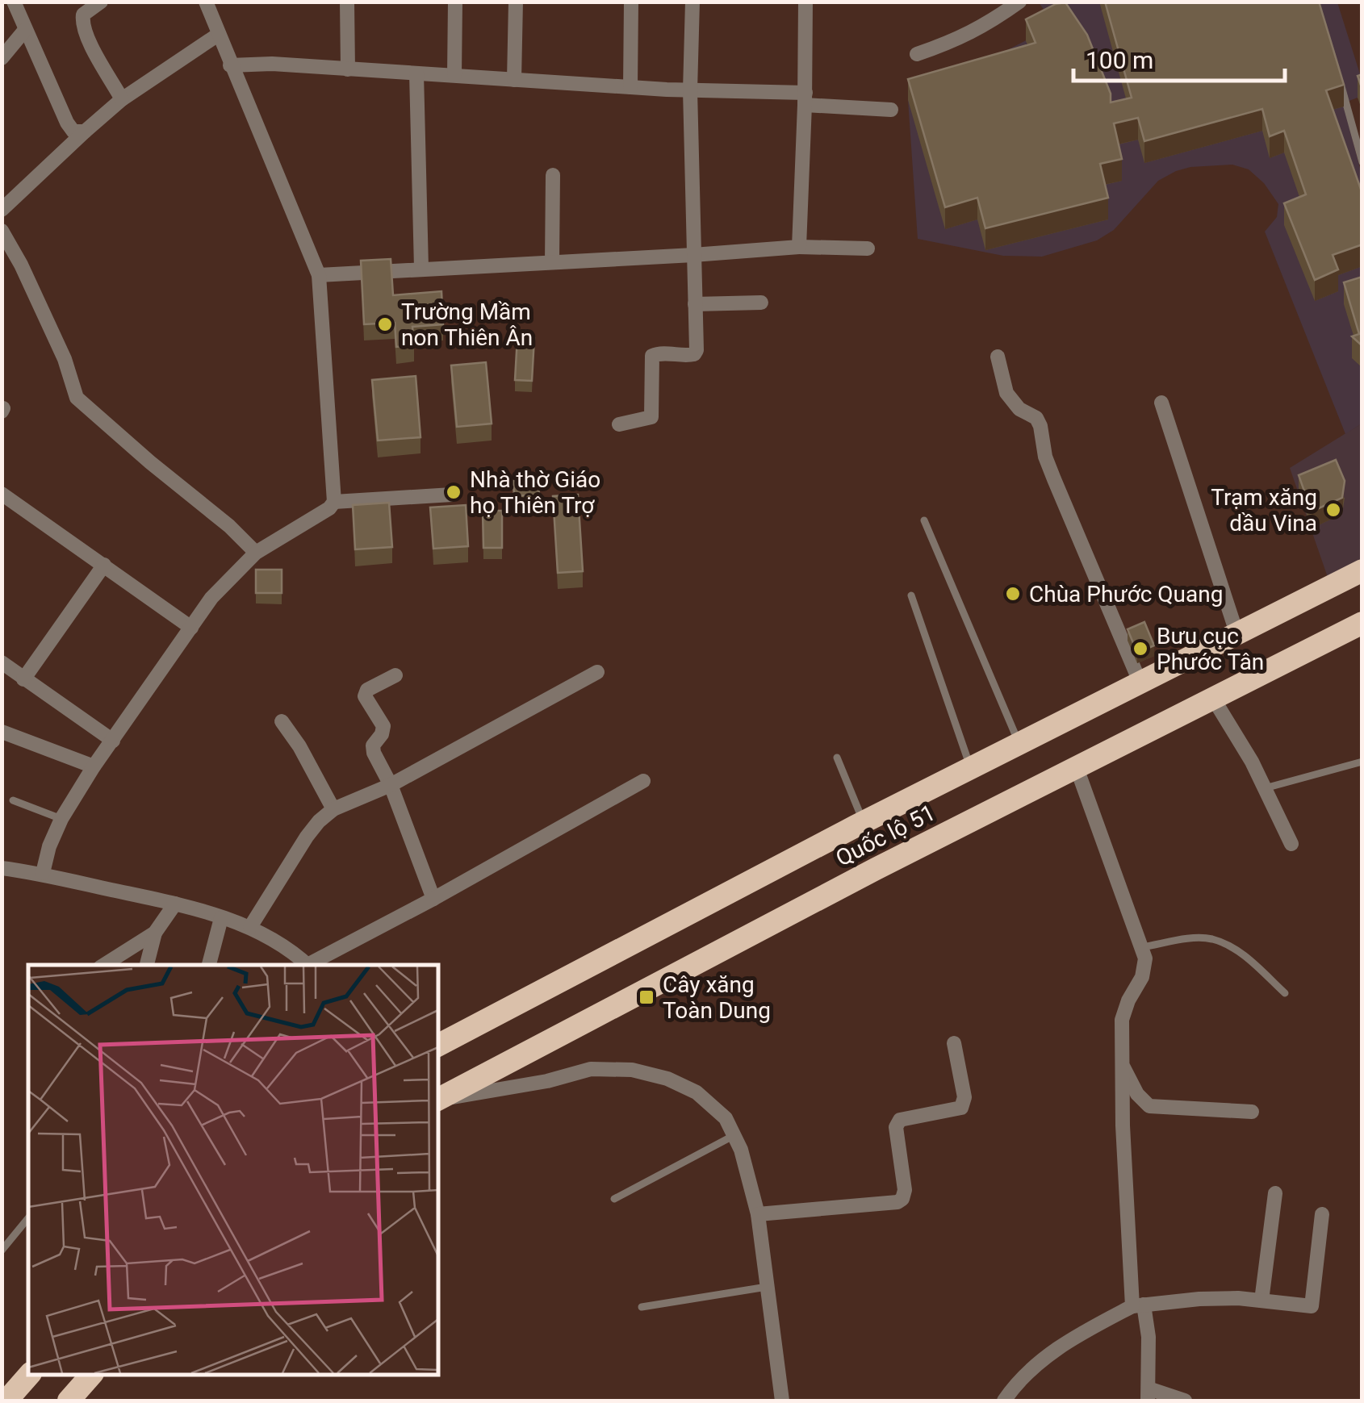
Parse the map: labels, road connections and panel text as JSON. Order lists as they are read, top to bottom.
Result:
{
  "streets": {
    "highway": ["Quốc lộ 51"]
  },
  "places": {
    "other": [
      "Trường Mầm non Thiên Ân",
      "Nhà thờ Giáo họ Thiên Trợ",
      "Trạm xăng dầu Vina",
      "Chùa Phước Quang",
      "Bưu cục Phước Tân"
    ],
    "transit": ["Cây xăng Toàn Dung"]
  },
  "scale_bar": "100 m"
}
